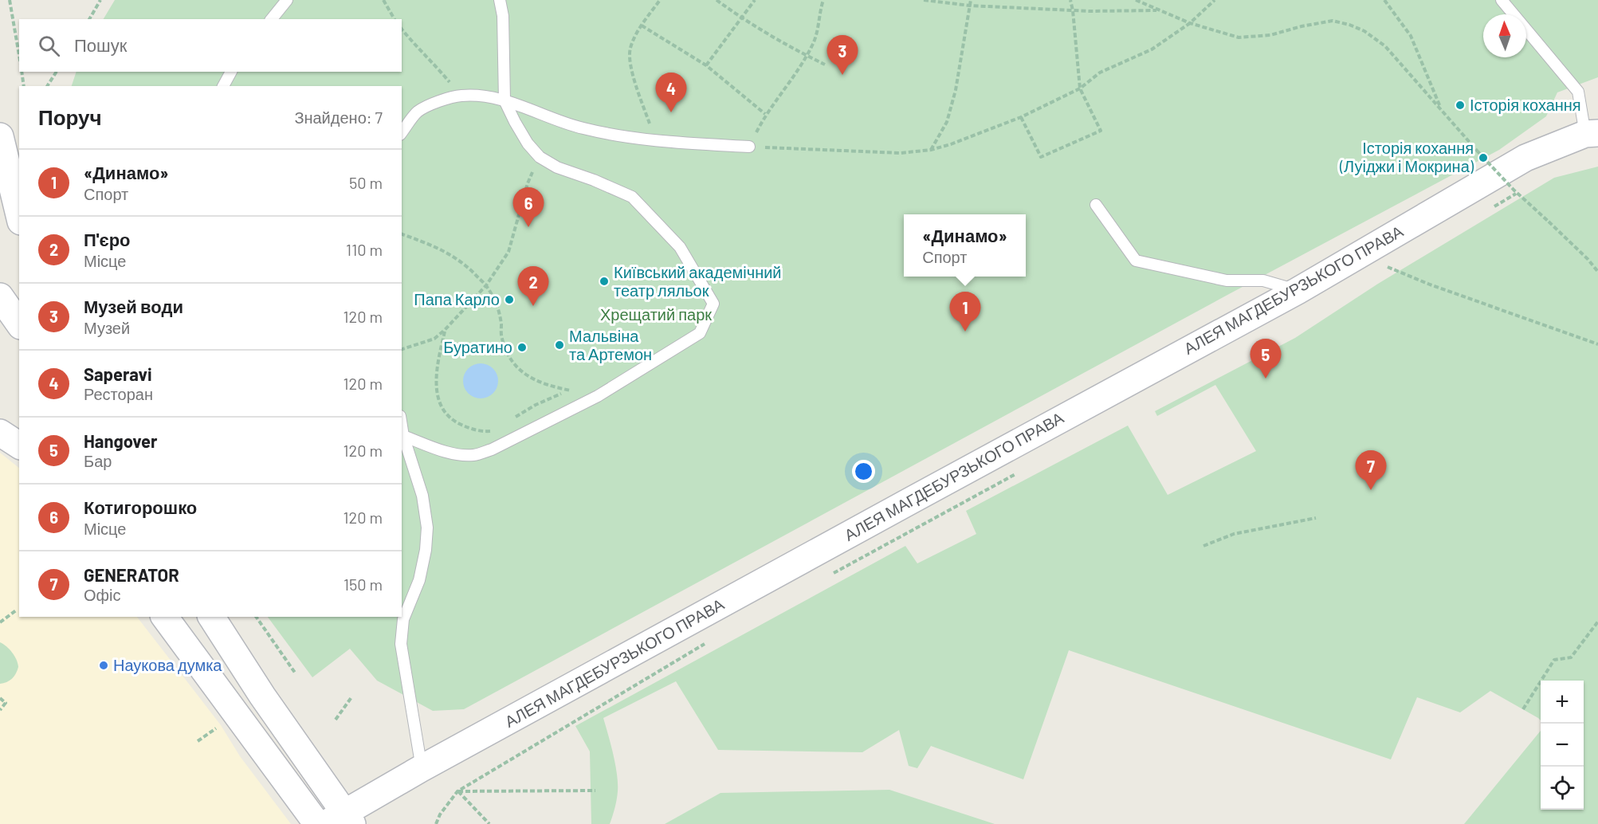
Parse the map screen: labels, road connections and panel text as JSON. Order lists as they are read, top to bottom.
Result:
{
  "streets": {
    "main road": ["АЛЕЯ МАГДЕБУРЗЬКОГО ПРАВА"]
  },
  "parks": ["Хрещатий парк"],
  "places": [
    "Історія кохання",
    "Історія кохання (Луіджи і Мокрина)",
    "Київський академічний театр ляльок",
    "Папа Карло",
    "Мальвіна та Артемон",
    "Буратино",
    "Наукова думка"
  ],
  "north": "top",
  "page": {
    "search": "Пошук",
    "pins": [
      "3",
      "4",
      "6",
      "2",
      "1",
      "5",
      "7"
    ],
    "heading": ["Поруч", "Знайдено: 7"],
    "list": [
      {
        "mark": "1",
        "name": "«Динамо»",
        "note": "Спорт",
        "value": "50 m"
      },
      {
        "mark": "2",
        "name": "П'єро",
        "note": "Місце",
        "value": "110 m"
      },
      {
        "mark": "3",
        "name": "Музей води",
        "note": "Музей",
        "value": "120 m"
      },
      {
        "mark": "4",
        "name": "Saperavi",
        "note": "Ресторан",
        "value": "120 m"
      },
      {
        "mark": "5",
        "name": "Hangover",
        "note": "Бар",
        "value": "120 m"
      },
      {
        "mark": "6",
        "name": "Котигорошко",
        "note": "Місце",
        "value": "120 m"
      },
      {
        "mark": "7",
        "name": "GENERATOR",
        "note": "Офіс",
        "value": "150 m"
      }
    ],
    "popup": ["«Динамо»", "Спорт"],
    "map_buttons": ["+", "−"]
  }
}
